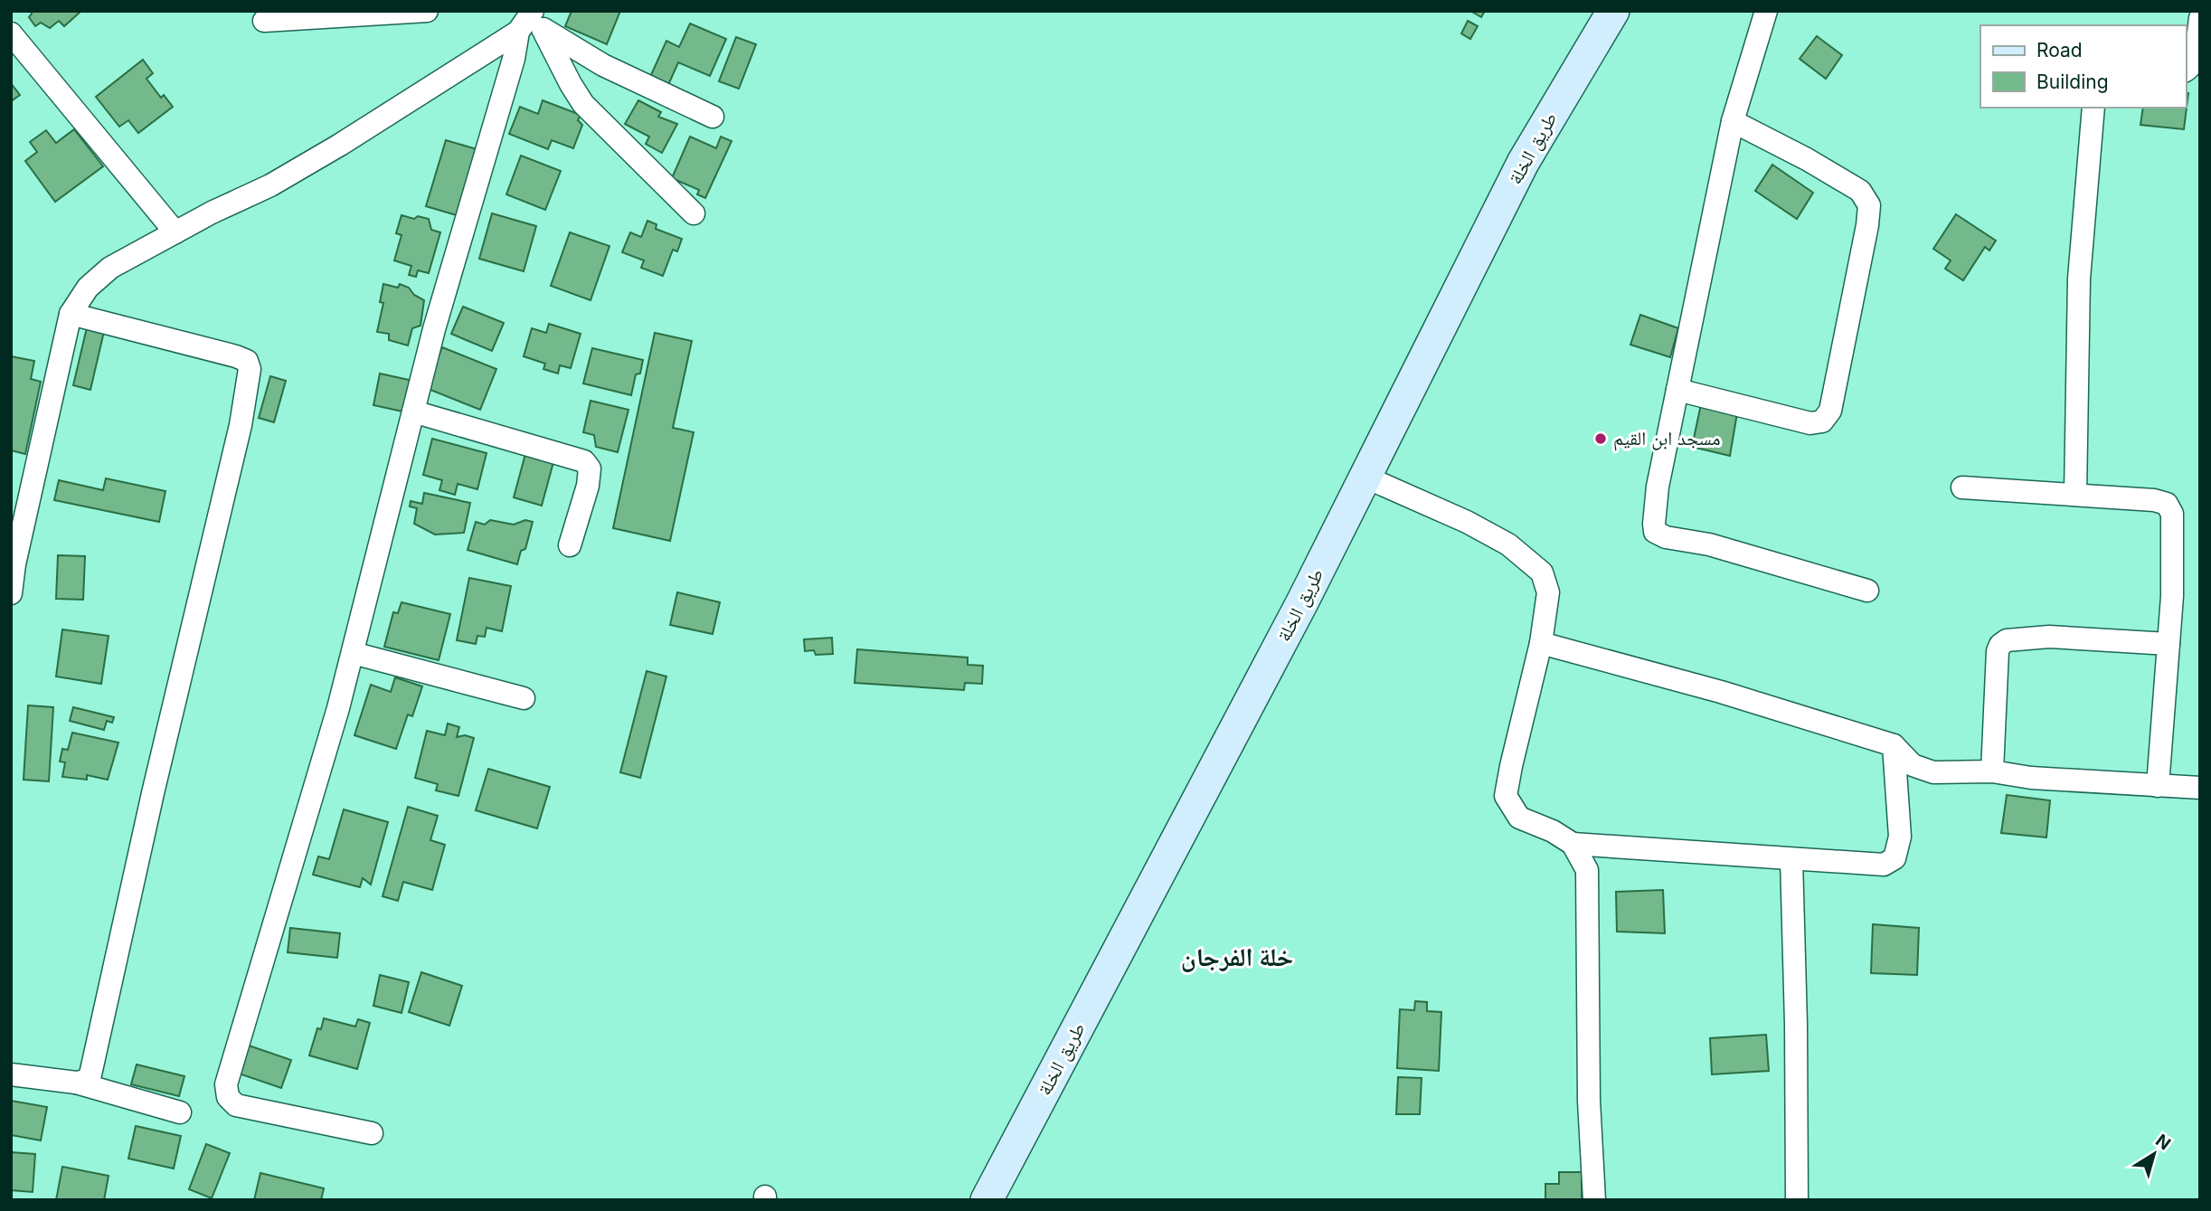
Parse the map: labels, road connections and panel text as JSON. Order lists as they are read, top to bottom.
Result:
{
  "streets": {
    "street": ["طريق الخلة"]
  },
  "districts": ["خلة الفرجان"],
  "places": ["مسجد ابن القيم"],
  "legend": ["Road", "Building"],
  "north": "top right"
}
